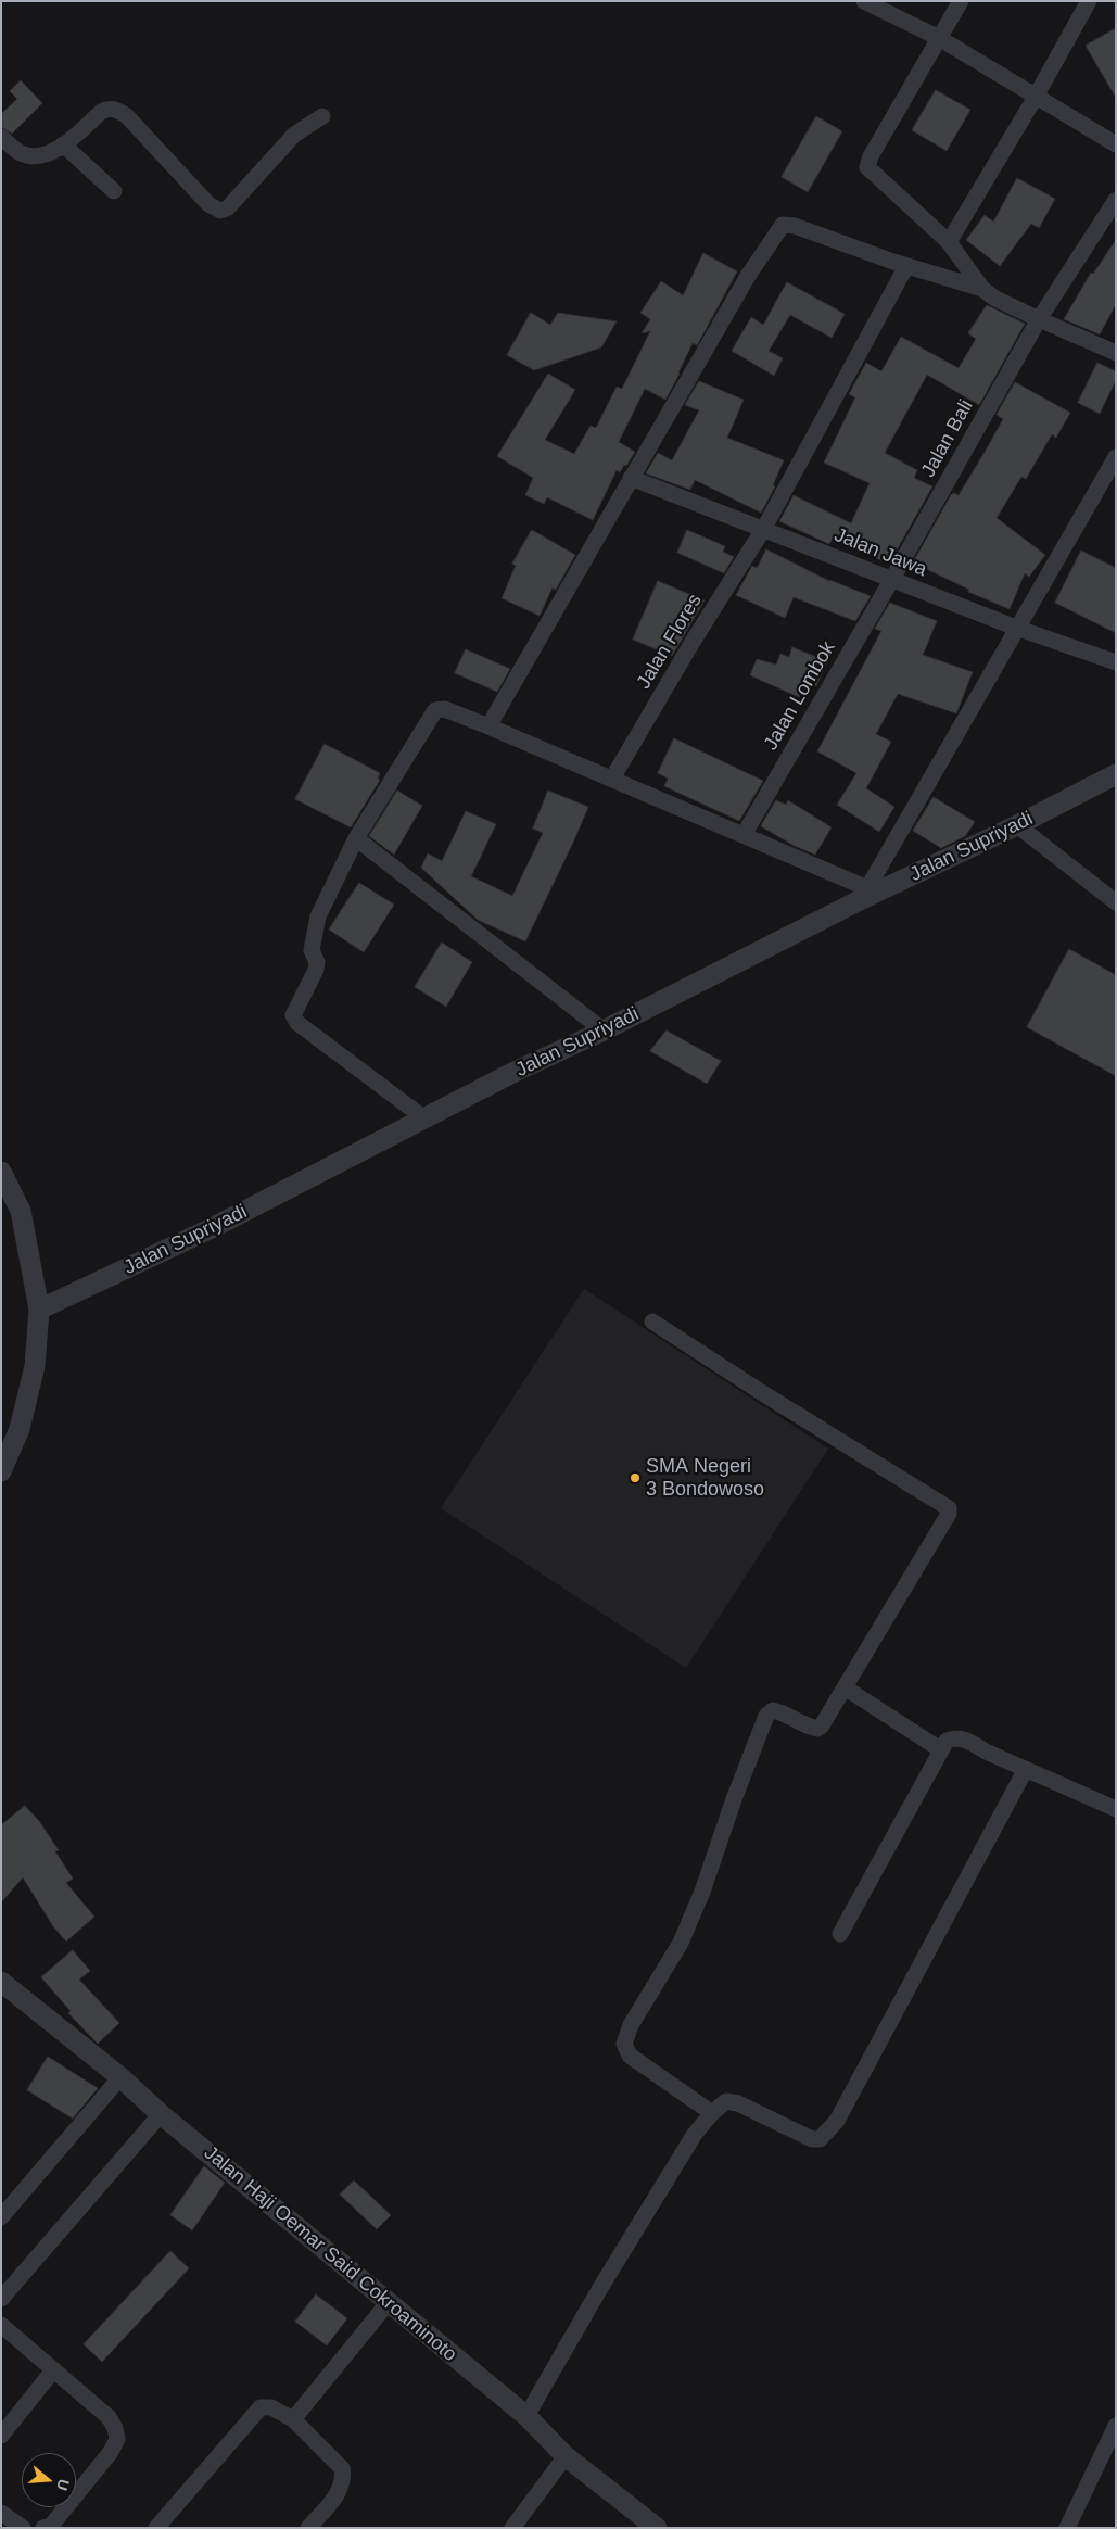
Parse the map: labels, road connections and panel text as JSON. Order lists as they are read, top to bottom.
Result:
{
  "streets": {
    "street": [
      "Jalan Bali",
      "Jalan Jawa",
      "Jalan Flores",
      "Jalan Lombok",
      "Jalan Supriyadi",
      "Jalan Haji Oemar Said Cokroaminoto"
    ]
  },
  "crossings": [
    ["Jalan Bali", "Jalan Jawa"],
    ["Jalan Bali", "Jalan Lombok"],
    ["Jalan Jawa", "Jalan Flores"],
    ["Jalan Jawa", "Jalan Lombok"]
  ],
  "places": ["SMA Negeri 3 Bondowoso"],
  "north": "right"
}
